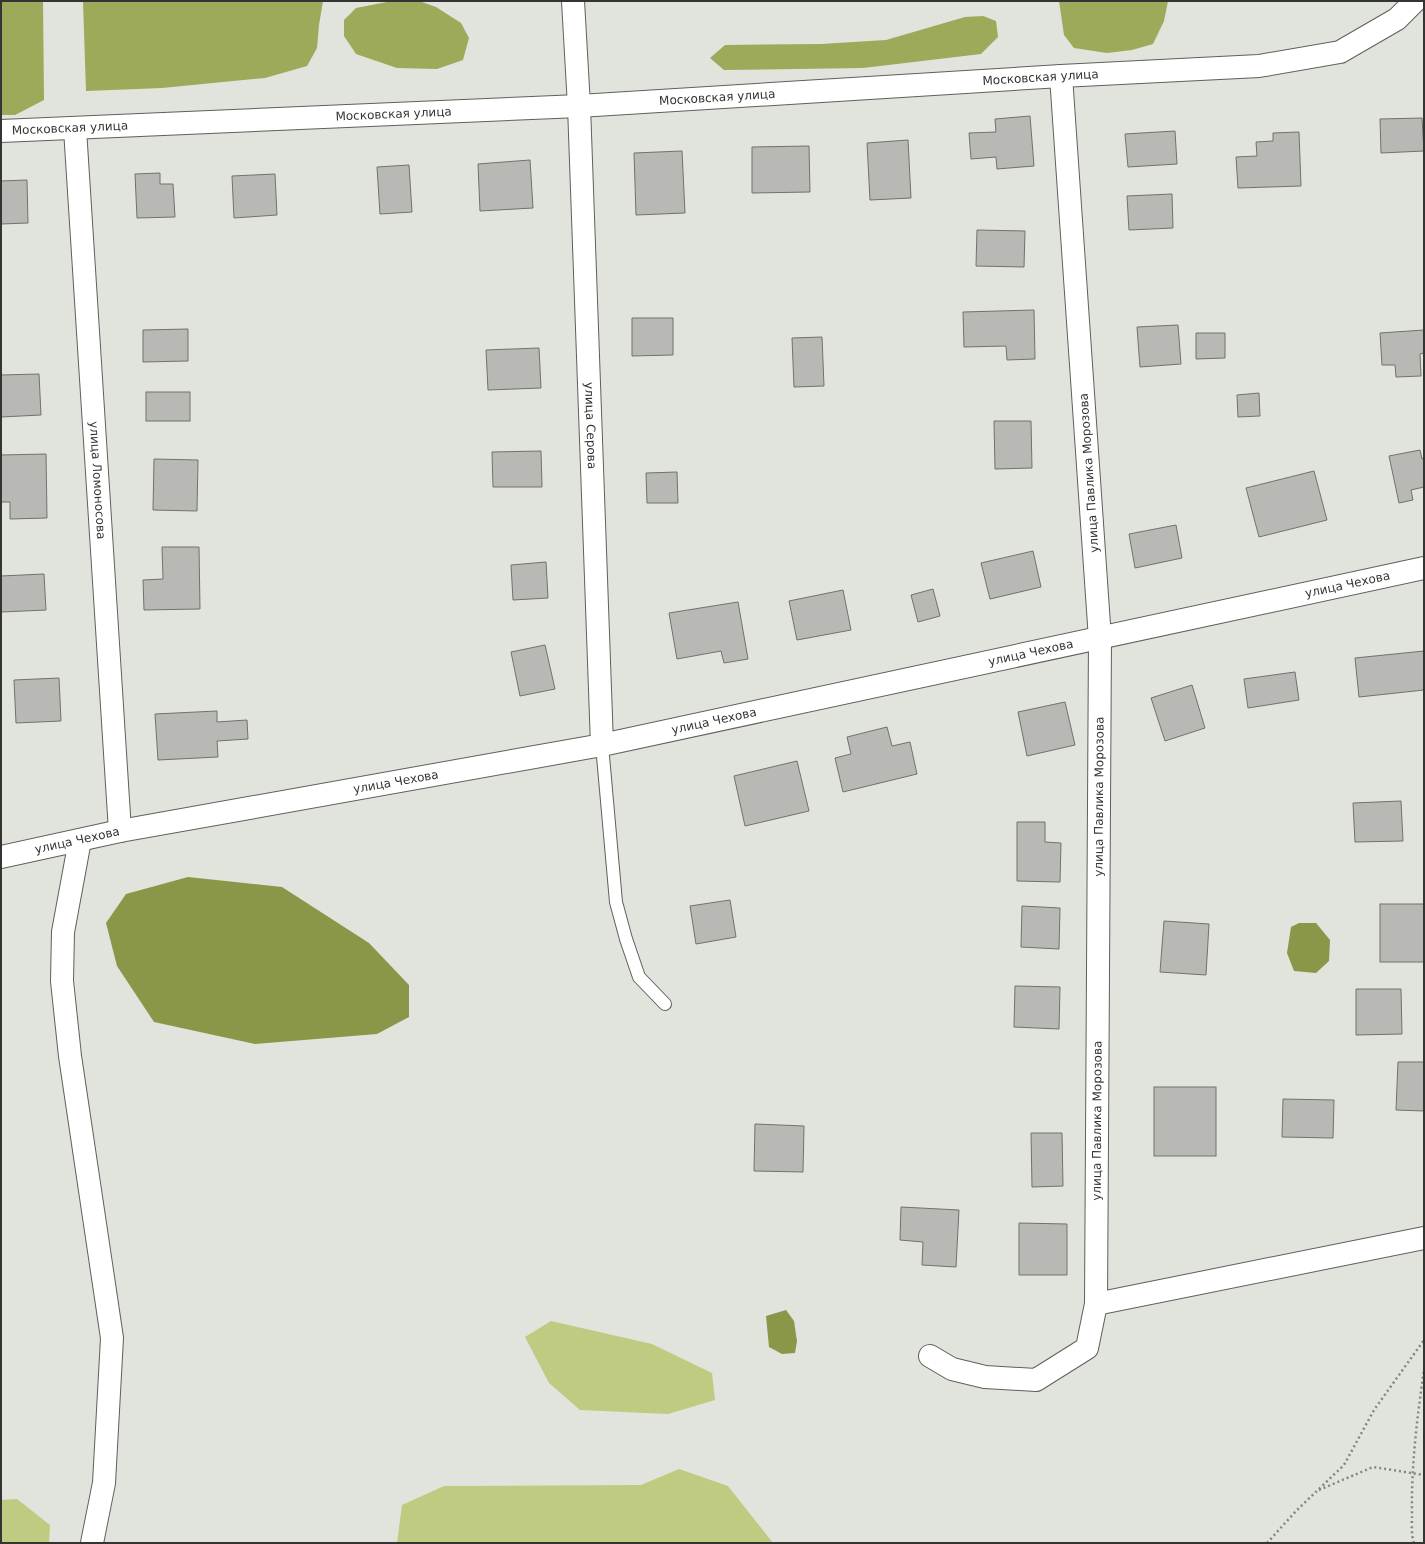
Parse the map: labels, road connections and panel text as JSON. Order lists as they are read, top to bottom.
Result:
{
  "streets": {
    "street": [
      "Московская улица",
      "улица Серова",
      "улица Павлика Морозова",
      "улица Ломоносова",
      "улица Чехова"
    ]
  },
  "crossings": [
    ["Московская улица", "улица Серова"],
    ["Московская улица", "улица Павлика Морозова"],
    ["Московская улица", "улица Ломоносова"],
    ["улица Серова", "улица Чехова"],
    ["улица Павлика Морозова", "улица Чехова"],
    ["улица Ломоносова", "улица Чехова"]
  ]
}
